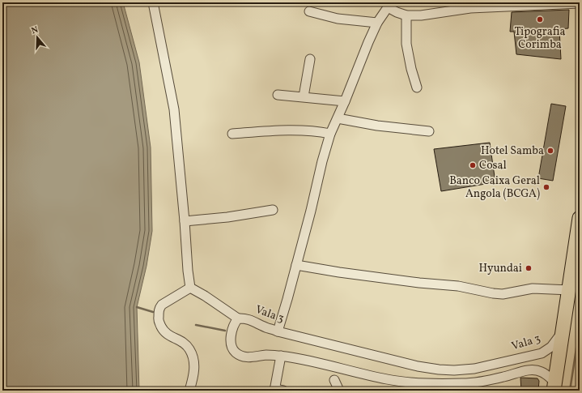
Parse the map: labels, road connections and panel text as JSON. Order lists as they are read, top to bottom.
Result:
{
  "streets": {
    "street": ["Vala 3"]
  },
  "places": [
    "Tipografia Corimba",
    "Hotel Samba",
    "Cosal",
    "Banco Caixa Geral Angola (BCGA)",
    "Hyundai"
  ],
  "north": "top"
}
